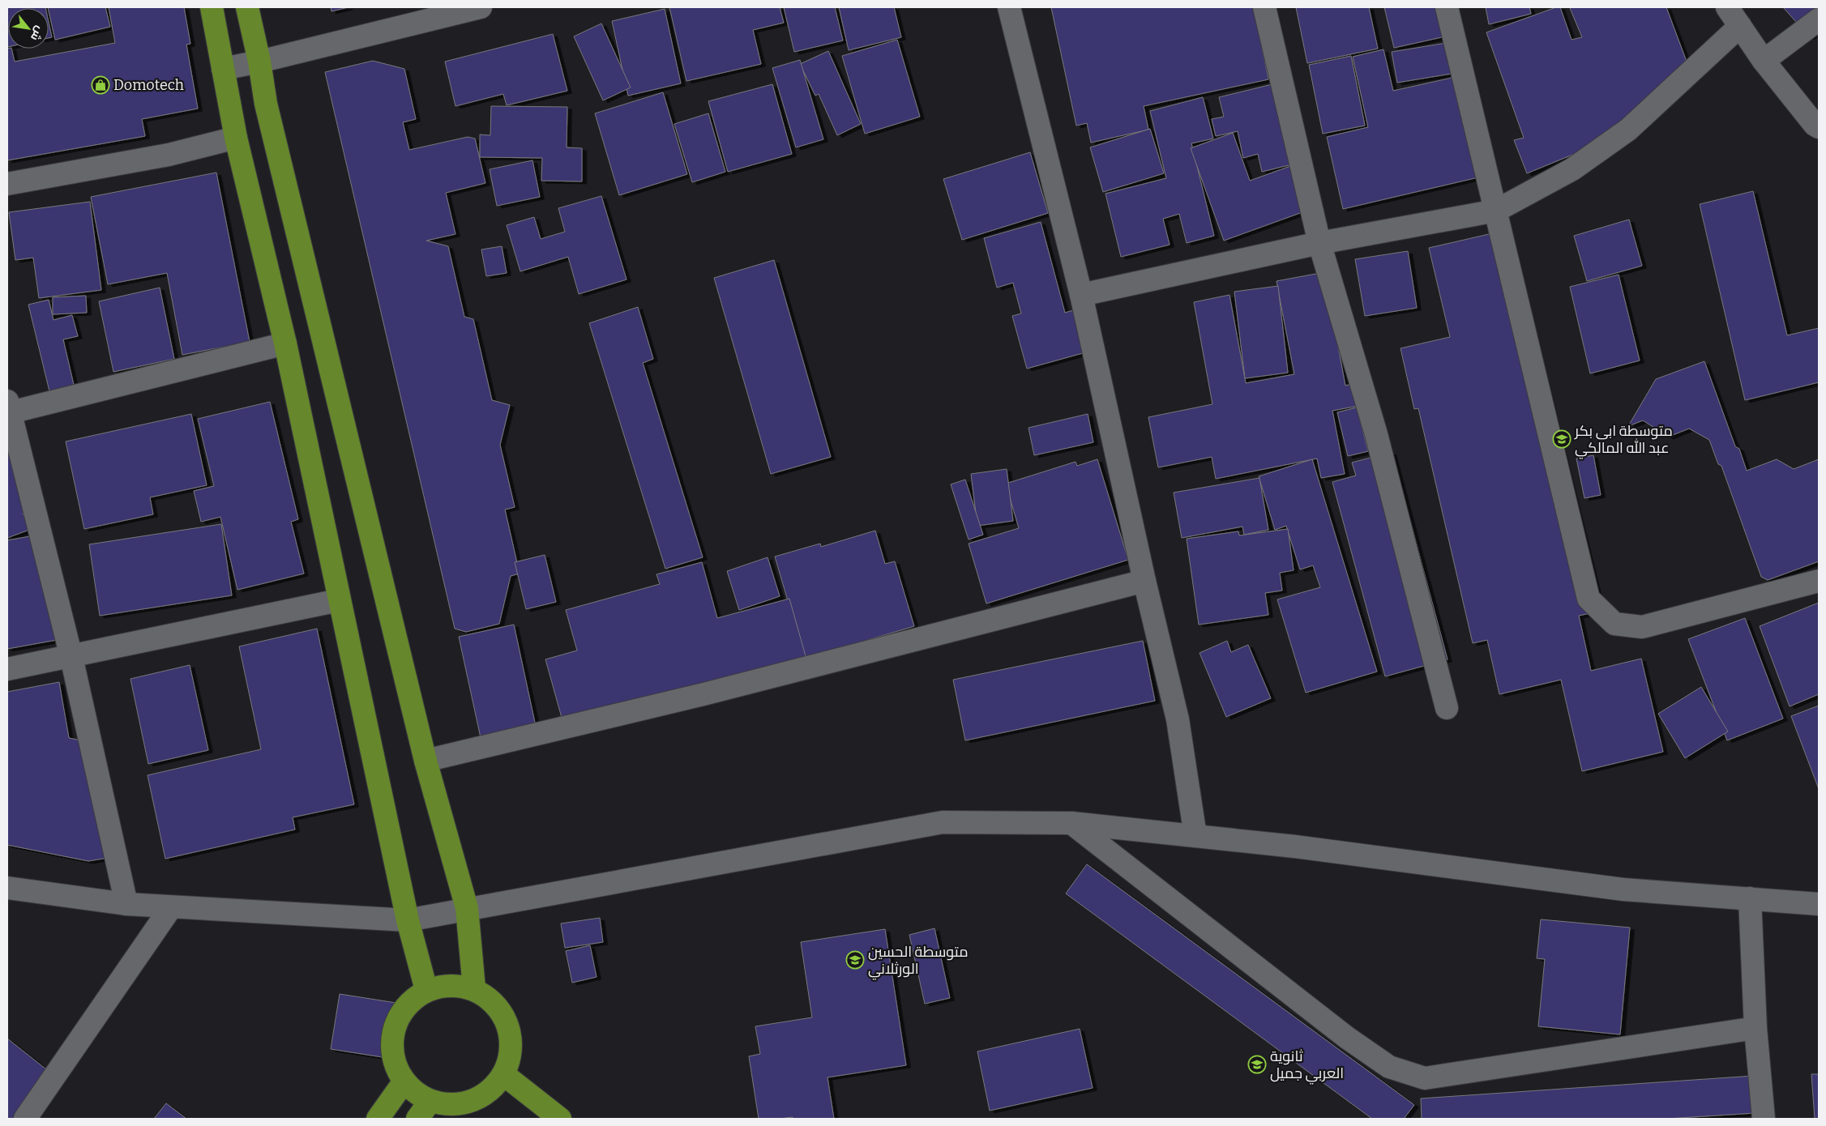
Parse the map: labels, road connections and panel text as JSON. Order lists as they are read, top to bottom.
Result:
{
  "places": {
    "shop": ["Domotech"],
    "school or university": ["متوسطة ابي بكر عبد الله المالكي", "متوسطة الحسين الورثلاني", "ثانوية العربي جميل"]
  },
  "north": "bottom right"
}
